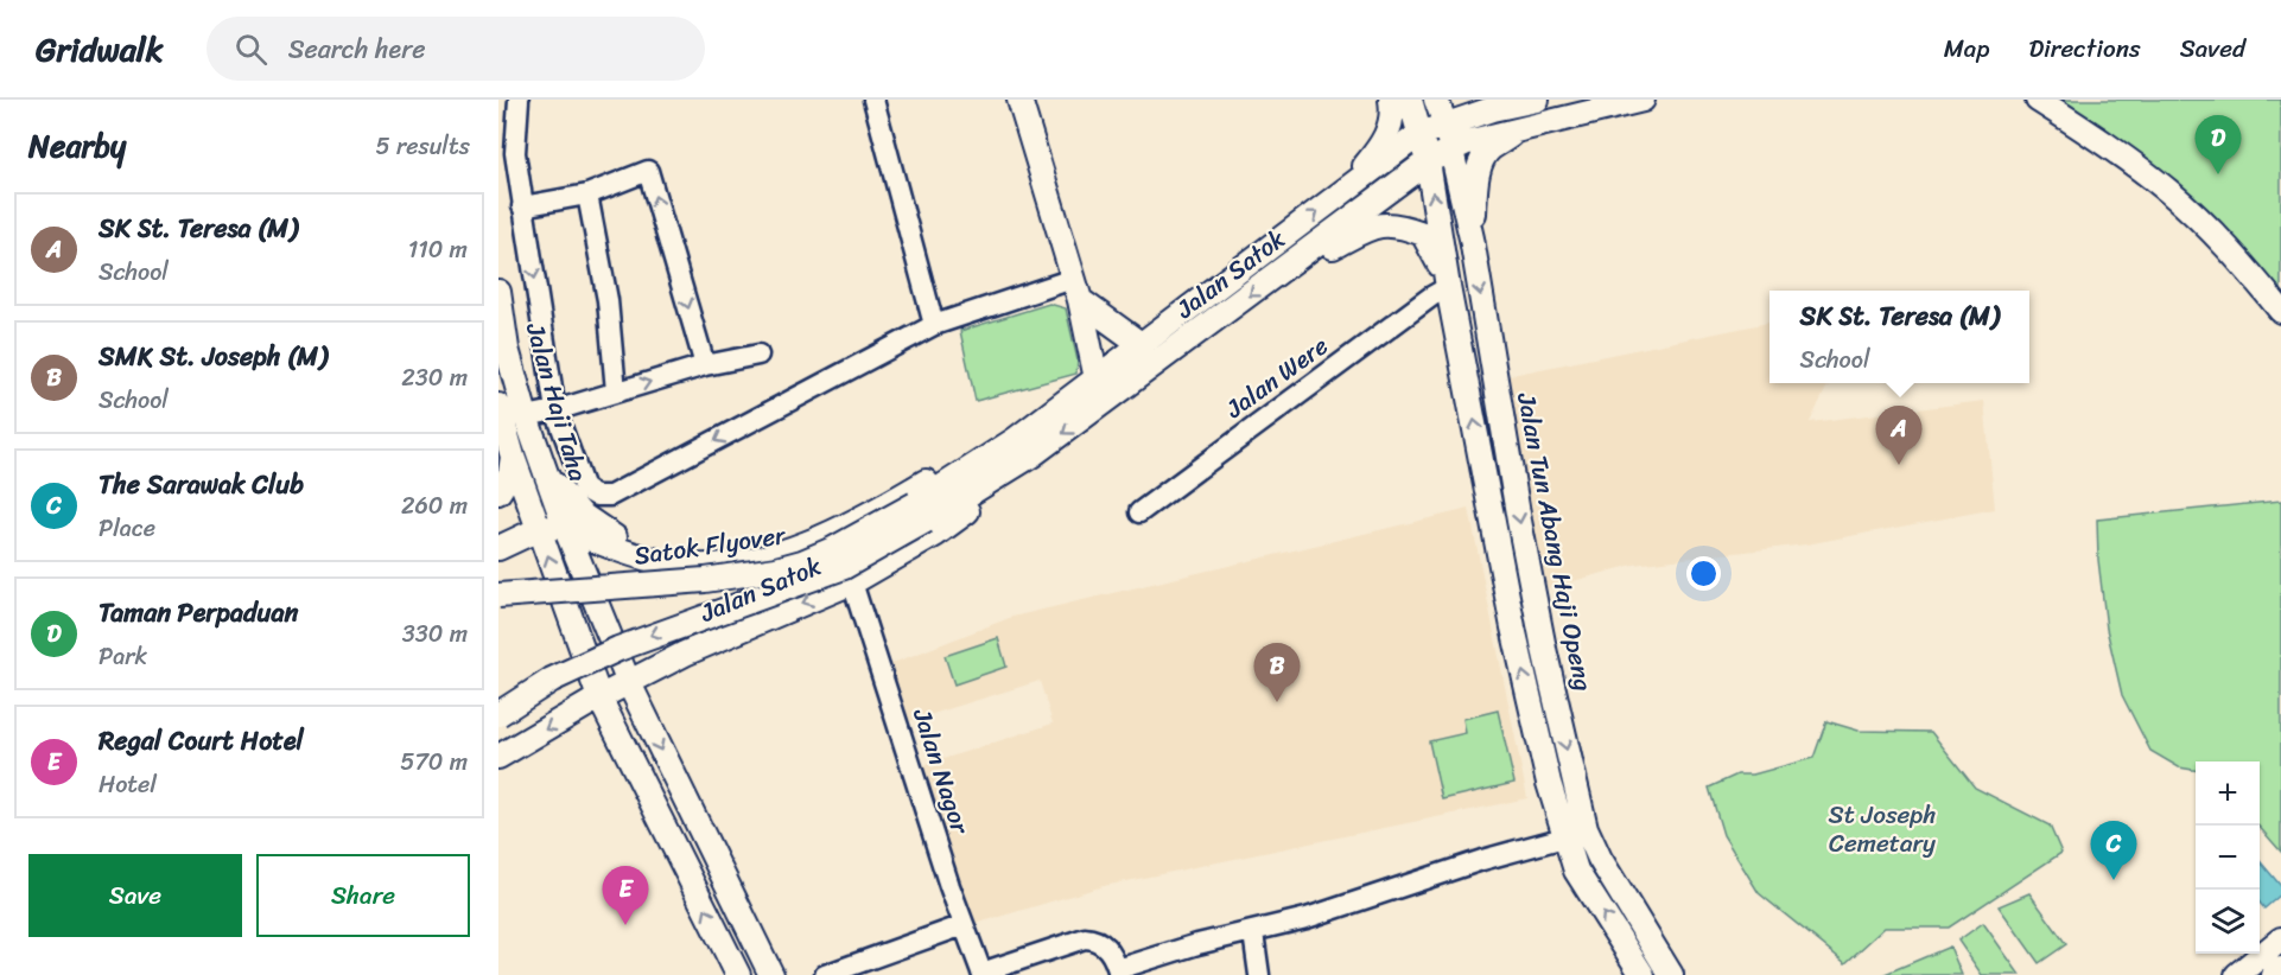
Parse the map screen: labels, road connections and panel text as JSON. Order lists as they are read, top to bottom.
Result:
{
  "streets": {
    "main road": [
      "Jalan Satok",
      "Jalan Haji Taha",
      "Jalan Tun Abang Haji Openg",
      "Satok Flyover"
    ],
    "street": ["Jalan Were", "Jalan Nagor"]
  },
  "crossings": [
    ["Jalan Satok", "Jalan Haji Taha"],
    ["Jalan Satok", "Jalan Tun Abang Haji Openg"],
    ["Jalan Satok", "Satok Flyover"],
    ["Jalan Satok", "Jalan Nagor"]
  ],
  "parks": ["St Joseph Cemetary"],
  "page": {
    "header": "Gridwalk",
    "search": "Search here",
    "nav": ["Map", "Directions", "Saved"],
    "heading": ["Nearby", "5 results"],
    "pins": [
      "D",
      "A",
      "B",
      "C",
      "E"
    ],
    "list": [
      {
        "mark": "A",
        "name": "SK St. Teresa (M)",
        "note": "School",
        "value": "110 m"
      },
      {
        "mark": "B",
        "name": "SMK St. Joseph (M)",
        "note": "School",
        "value": "230 m"
      },
      {
        "mark": "C",
        "name": "The Sarawak Club",
        "note": "Place",
        "value": "260 m"
      },
      {
        "mark": "D",
        "name": "Taman Perpaduan",
        "note": "Park",
        "value": "330 m"
      },
      {
        "mark": "E",
        "name": "Regal Court Hotel",
        "note": "Hotel",
        "value": "570 m"
      }
    ],
    "popup": ["SK St. Teresa (M)", "School"],
    "map_buttons": ["+", "−"],
    "buttons": ["Save", "Share"]
  }
}
